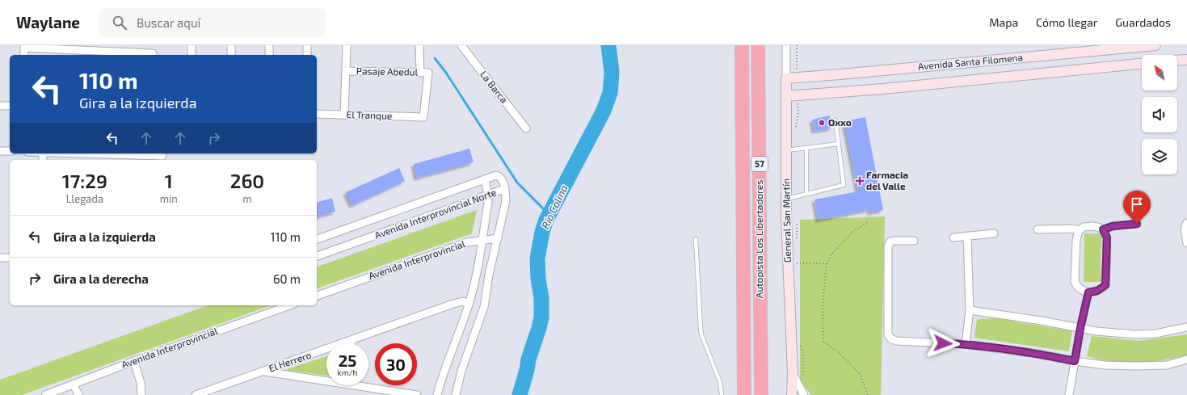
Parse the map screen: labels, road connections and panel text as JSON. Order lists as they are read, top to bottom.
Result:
{
  "streets": {
    "highway": ["57", "Autopista Los Libertadores"],
    "street": [
      "Avenida Santa Filomena",
      "Pasaje Abedul",
      "La Barca",
      "El Tranque",
      "Avenida Interprovincial Norte",
      "General San Martín",
      "Avenida Interprovincial",
      "El Herrero"
    ]
  },
  "crossings": [
    ["Avenida Santa Filomena", "General San Martín"],
    ["Pasaje Abedul", "El Tranque"]
  ],
  "water": ["Río Colina"],
  "places": {
    "other": ["Oxxo"],
    "health": ["Farmacia del Valle"]
  },
  "north": "top left",
  "page": {
    "header": "Waylane",
    "search": "Buscar aquí",
    "nav": ["Mapa", "Cómo llegar", "Guardados"],
    "turn": ["110 m", "Gira a la izquierda"],
    "eta": [
      "17:29",
      "Llegada",
      "1",
      "min",
      "260",
      "m"
    ],
    "list": [
      {
        "name": "Gira a la izquierda",
        "value": "110 m"
      },
      {
        "name": "Gira a la derecha",
        "value": "60 m"
      }
    ],
    "speed": "25 km/h",
    "limit": "30"
  }
}
